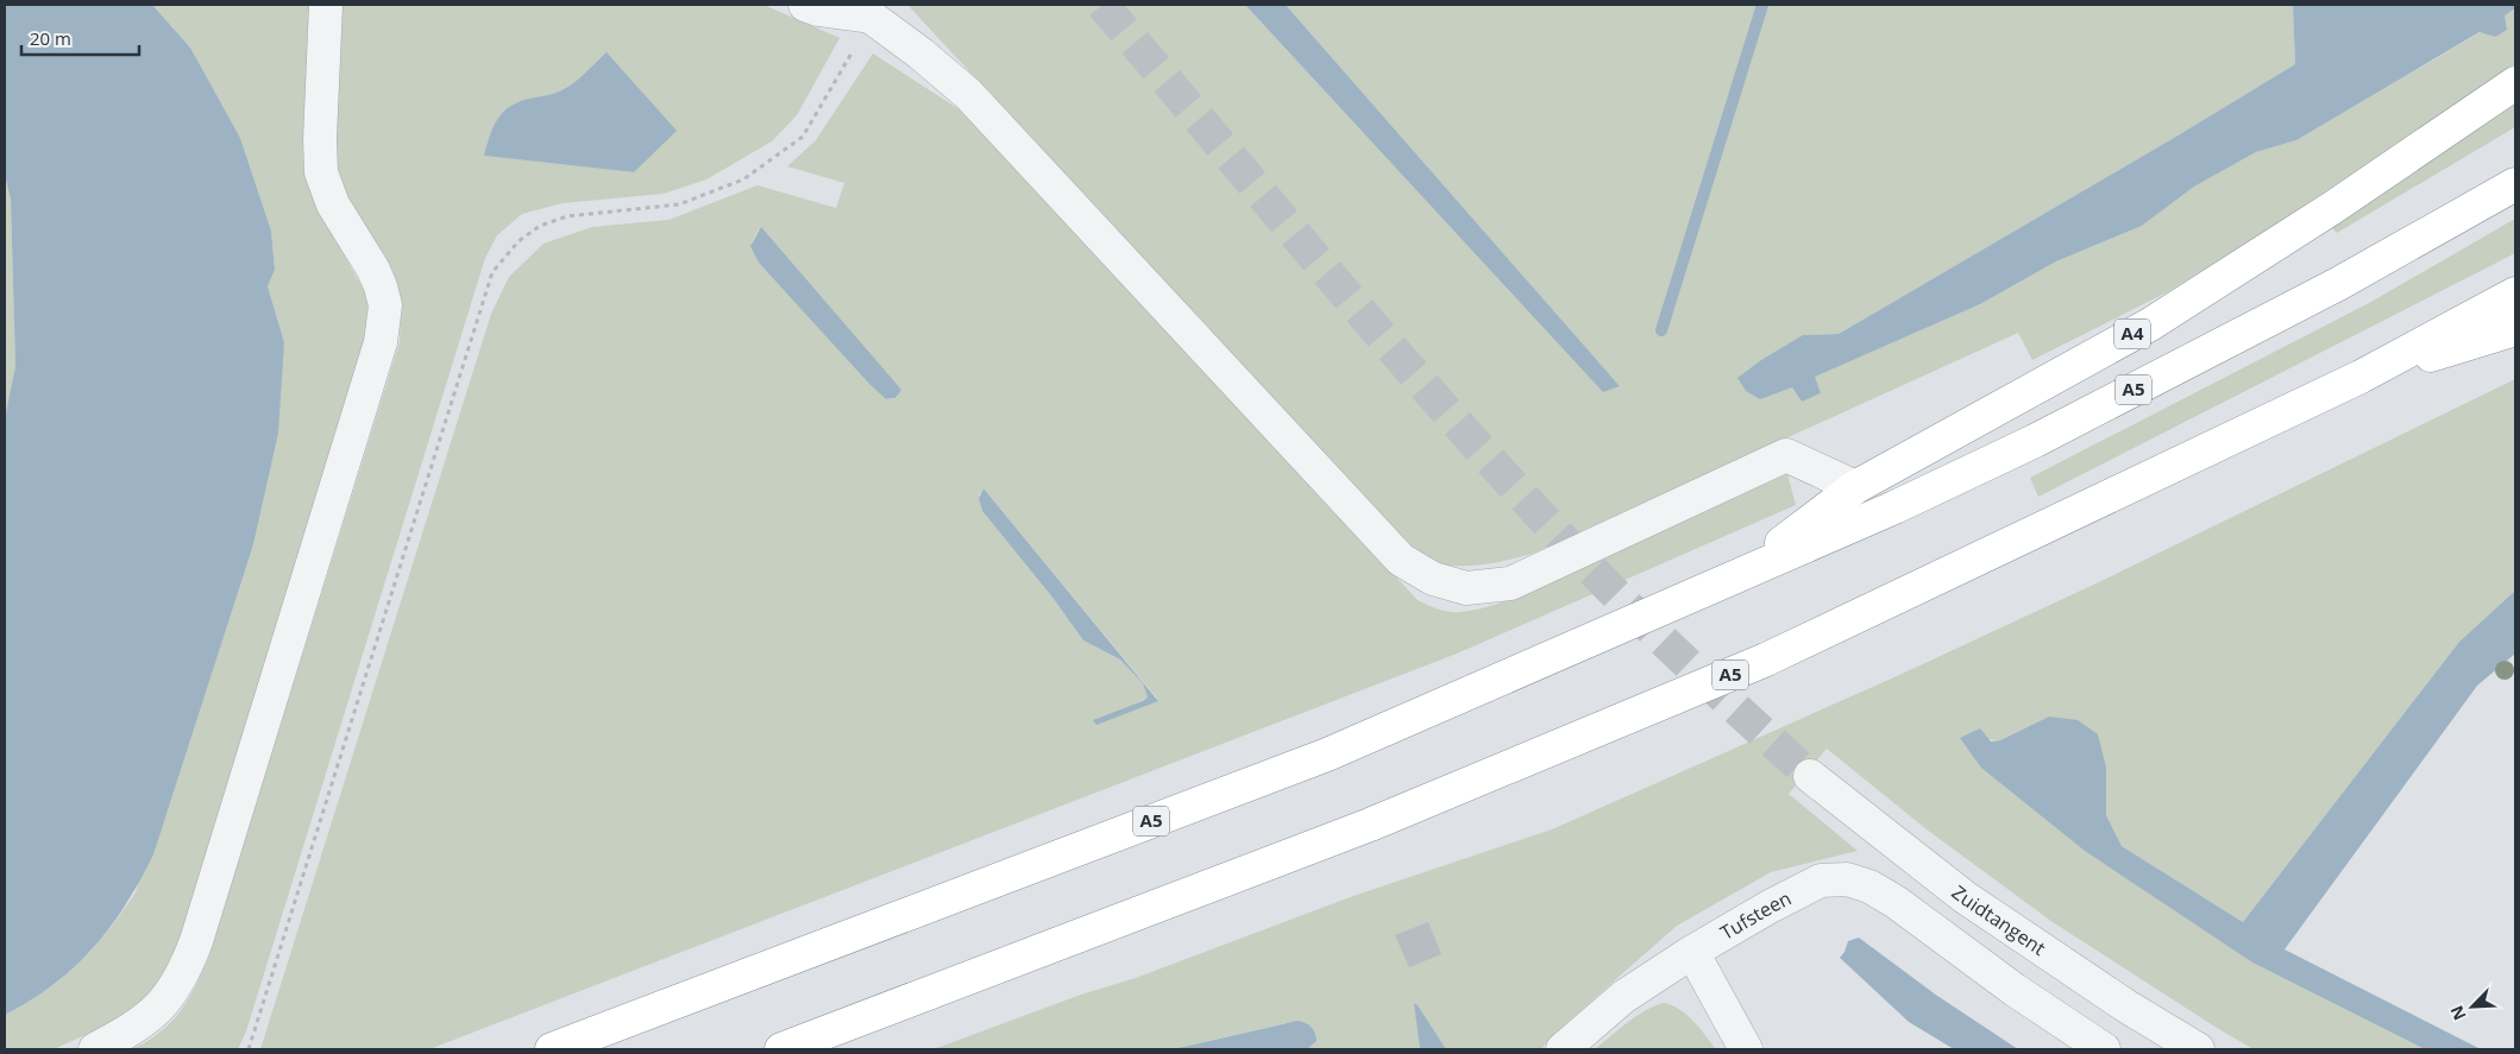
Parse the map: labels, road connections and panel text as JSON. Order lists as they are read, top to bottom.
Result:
{
  "streets": {
    "highway": ["A4", "A5"],
    "lane": ["Tufsteen", "Zuidtangent"]
  },
  "crossings": [
    ["A4", "A5"]
  ],
  "scale_bar": "20 m",
  "north": "bottom left"
}
